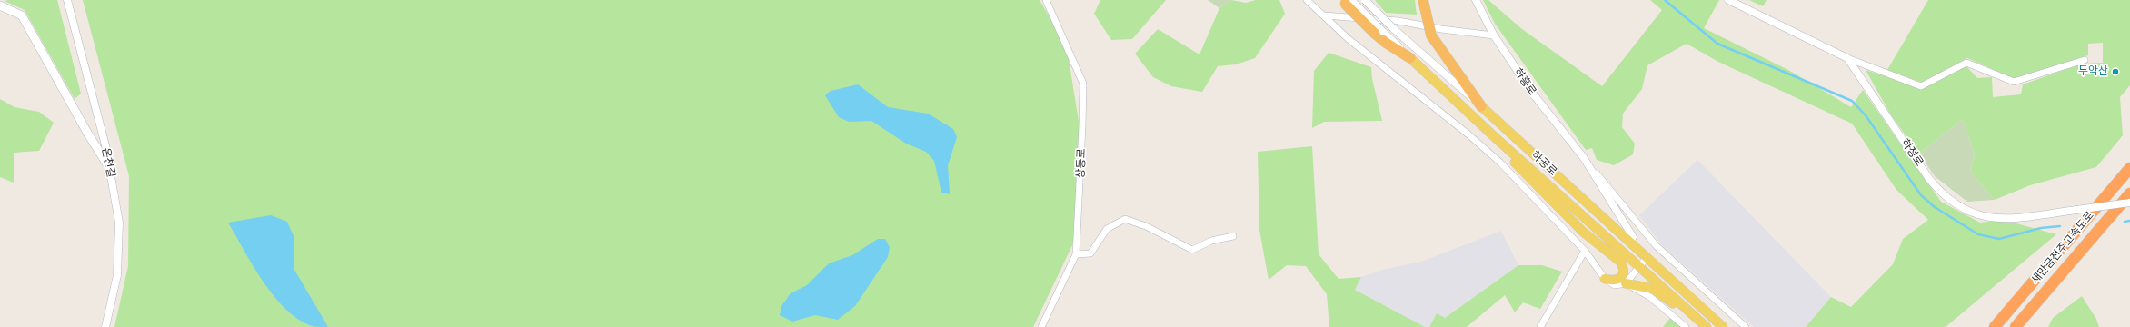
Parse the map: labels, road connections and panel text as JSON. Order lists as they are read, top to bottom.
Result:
{
  "streets": {
    "highway": ["새만금전주고속도로"],
    "main road": ["하공로"],
    "street": [
      "하흥로",
      "하정로",
      "온천길",
      "상동로"
    ]
  },
  "crossings": [
    ["하흥로", "하공로"],
    ["하정로", "새만금전주고속도로"]
  ],
  "places": ["두악산"]
}
